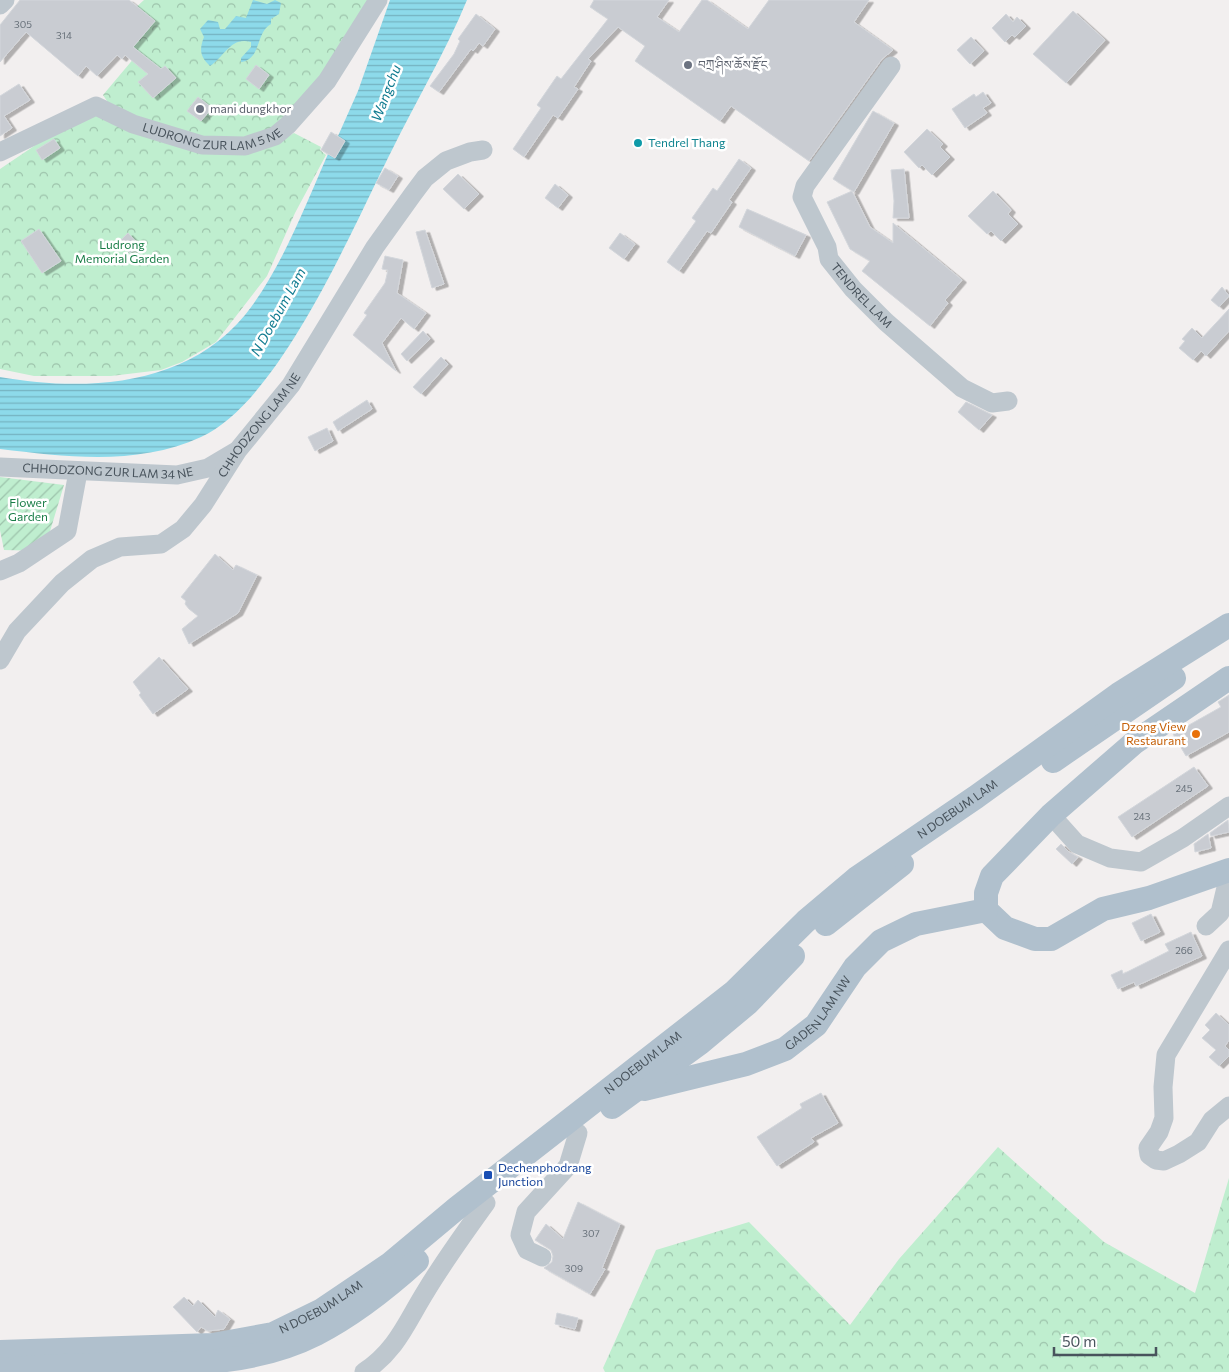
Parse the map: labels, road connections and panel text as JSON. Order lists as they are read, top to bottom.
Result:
{
  "streets": {
    "main road": ["N DOEBUM LAM", "GADEN LAM NW"],
    "street": [
      "LUDRONG ZUR LAM 5 NE",
      "TENDREL LAM",
      "CHHODZONG LAM NE",
      "CHHODZONG ZUR LAM 34 NE"
    ]
  },
  "crossings": [
    ["CHHODZONG LAM NE", "CHHODZONG ZUR LAM 34 NE"],
    ["N DOEBUM LAM", "GADEN LAM NW"]
  ],
  "water": ["Wangchu", "N Doebum Lam"],
  "parks": ["Ludrong Memorial Garden", "Flower Garden"],
  "places": {
    "other": [
      "བཀྲ་ཤིས་ཆོས་རྫོང",
      "mani dungkhor",
      "Tendrel Thang",
      "Dzong View Restaurant"
    ],
    "transit": ["Dechenphodrang Junction"]
  },
  "house_numbers": [
    "305",
    "314",
    "245",
    "243",
    "266",
    "307",
    "309"
  ],
  "scale_bar": "50 m"
}
